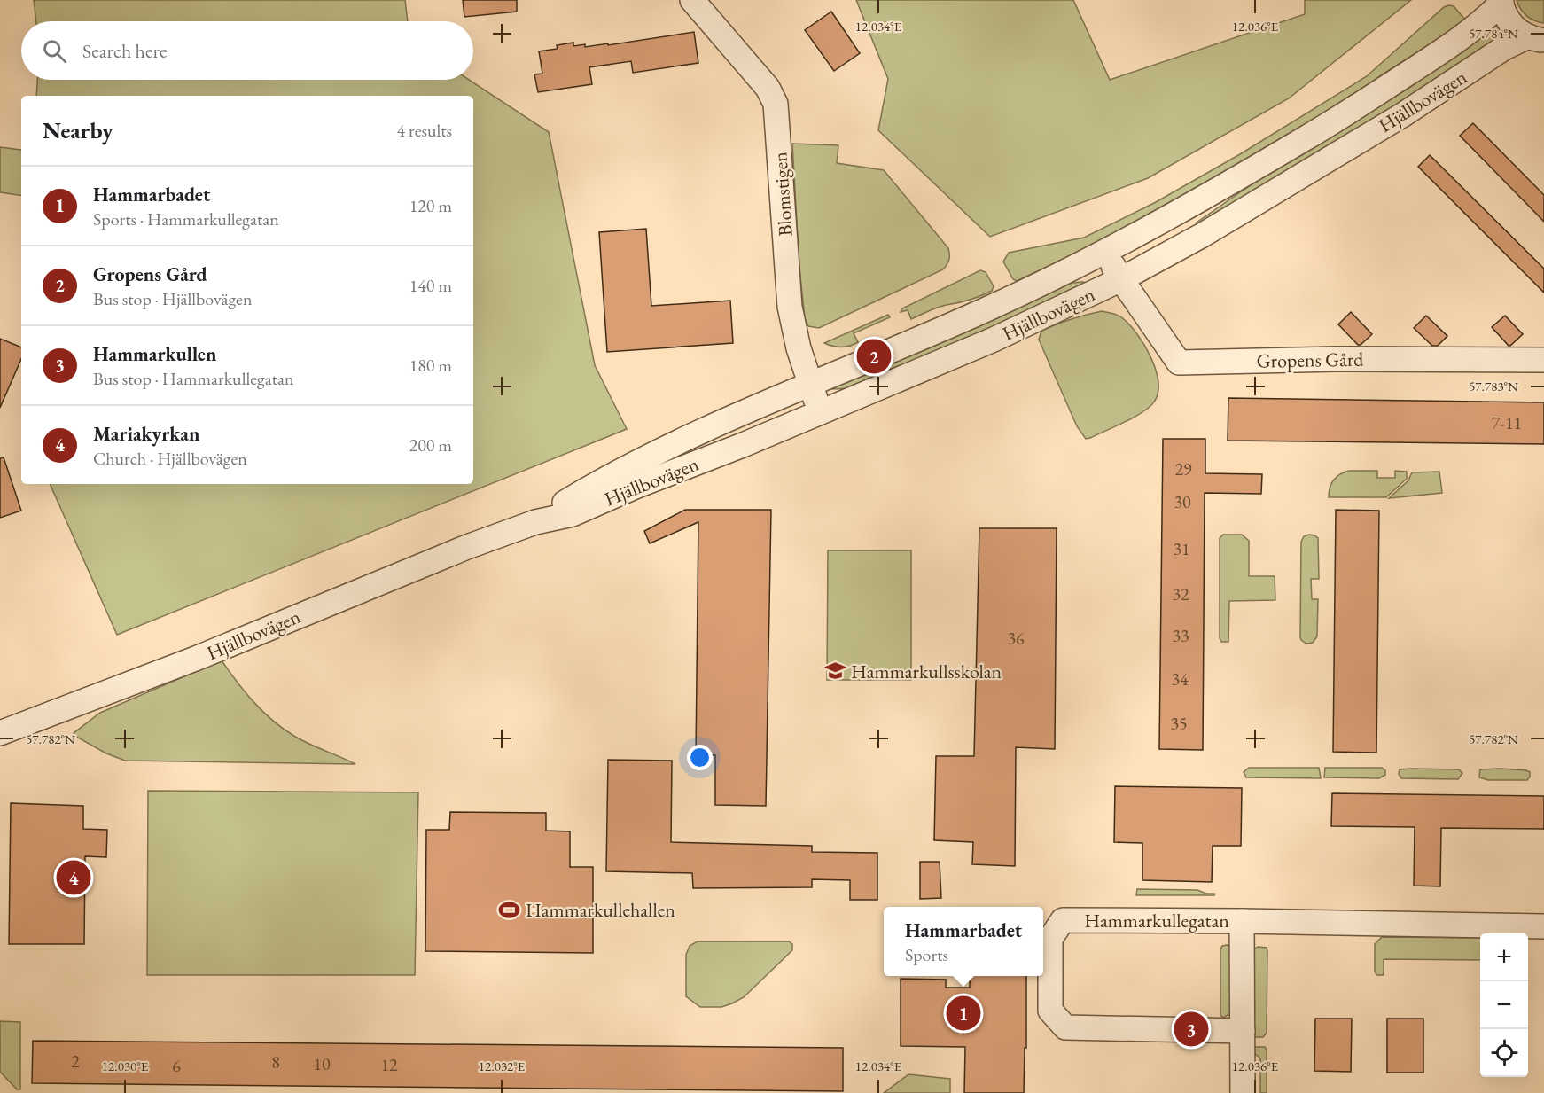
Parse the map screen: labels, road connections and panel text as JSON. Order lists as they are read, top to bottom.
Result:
{
  "streets": {
    "street": [
      "Hjällbovägen",
      "Blomstigen",
      "Gropens Gård",
      "Hammarkullegatan"
    ]
  },
  "crossings": [
    ["Hjällbovägen", "Blomstigen"],
    ["Hjällbovägen", "Gropens Gård"]
  ],
  "places": {
    "school or university": ["Hammarkullsskolan"],
    "sports": ["Hammarkullehallen"]
  },
  "house_numbers": [
    "7-11",
    "29",
    "30",
    "31",
    "32",
    "33",
    "36",
    "34",
    "35",
    "2",
    "8",
    "10",
    "12",
    "6"
  ],
  "page": {
    "search": "Search here",
    "heading": ["Nearby", "4 results"],
    "list": [
      {
        "mark": "1",
        "name": "Hammarbadet",
        "note": "Sports · Hammarkullegatan",
        "value": "120 m"
      },
      {
        "mark": "2",
        "name": "Gropens Gård",
        "note": "Bus stop · Hjällbovägen",
        "value": "140 m"
      },
      {
        "mark": "3",
        "name": "Hammarkullen",
        "note": "Bus stop · Hammarkullegatan",
        "value": "180 m"
      },
      {
        "mark": "4",
        "name": "Mariakyrkan",
        "note": "Church · Hjällbovägen",
        "value": "200 m"
      }
    ],
    "pins": [
      "2",
      "4",
      "1",
      "3"
    ],
    "popup": ["Hammarbadet", "Sports"],
    "map_buttons": ["+", "−"]
  },
  "coordinates": [
    "12.034°E",
    "12.036°E",
    "57.784°N",
    "57.783°N",
    "57.782°N",
    "12.030°E",
    "12.032°E"
  ]
}
